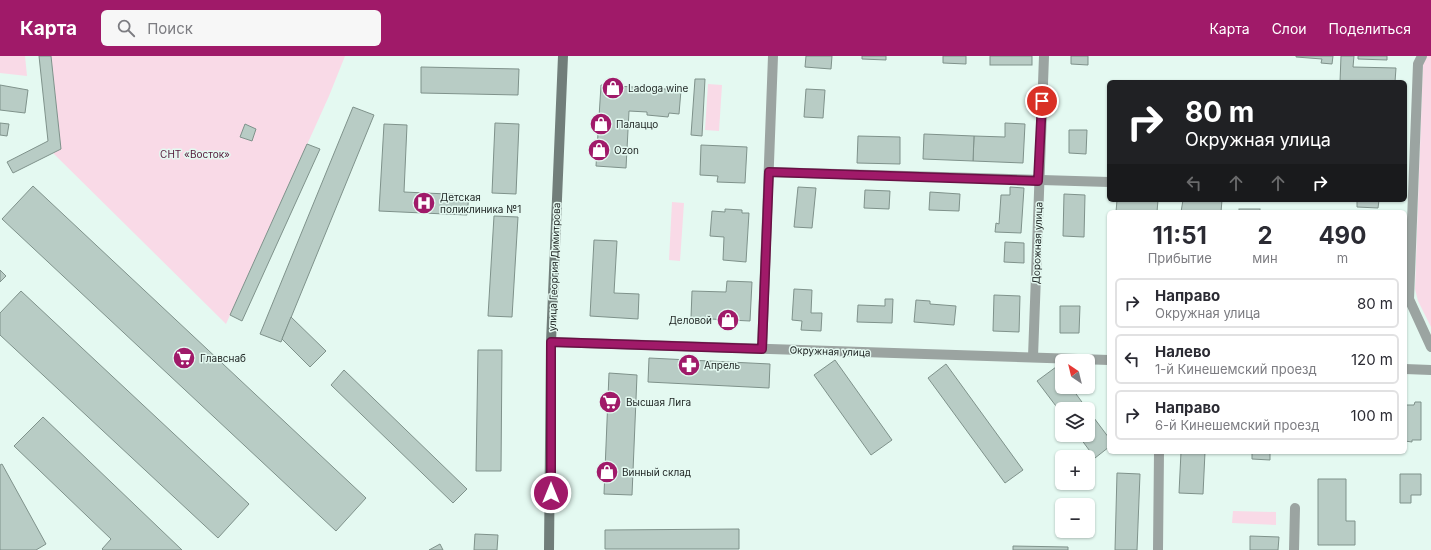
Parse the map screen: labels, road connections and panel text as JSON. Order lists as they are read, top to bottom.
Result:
{
  "streets": {
    "main road": ["улица Георгия Димитрова"],
    "street": ["Дорожная улица", "Окружная улица"]
  },
  "crossings": [
    ["Дорожная улица", "Окружная улица"],
    ["улица Георгия Димитрова", "Окружная улица"]
  ],
  "parks": ["СНТ «Восток»"],
  "places": {
    "shop": [
      "Ladoga wine",
      "Палаццо",
      "Ozon",
      "Деловой",
      "Винный склад"
    ],
    "hospital": ["Детская поликлиника №1"],
    "supermarket": ["Главснаб", "Высшая Лига"],
    "pharmacy": ["Апрель"]
  },
  "north": "top left",
  "page": {
    "header": "Карта",
    "search": "Поиск",
    "nav": ["Карта", "Слои", "Поделиться"],
    "turn": ["80 m", "Окружная улица"],
    "eta": [
      "11:51",
      "Прибытие",
      "2",
      "мин",
      "490",
      "m"
    ],
    "list": [
      {
        "name": "Направо",
        "note": "Окружная улица",
        "value": "80 m"
      },
      {
        "name": "Налево",
        "note": "1-й Кинешемский проезд",
        "value": "120 m"
      },
      {
        "name": "Направо",
        "note": "6-й Кинешемский проезд",
        "value": "100 m"
      }
    ],
    "map_buttons": ["+", "−"]
  }
}
